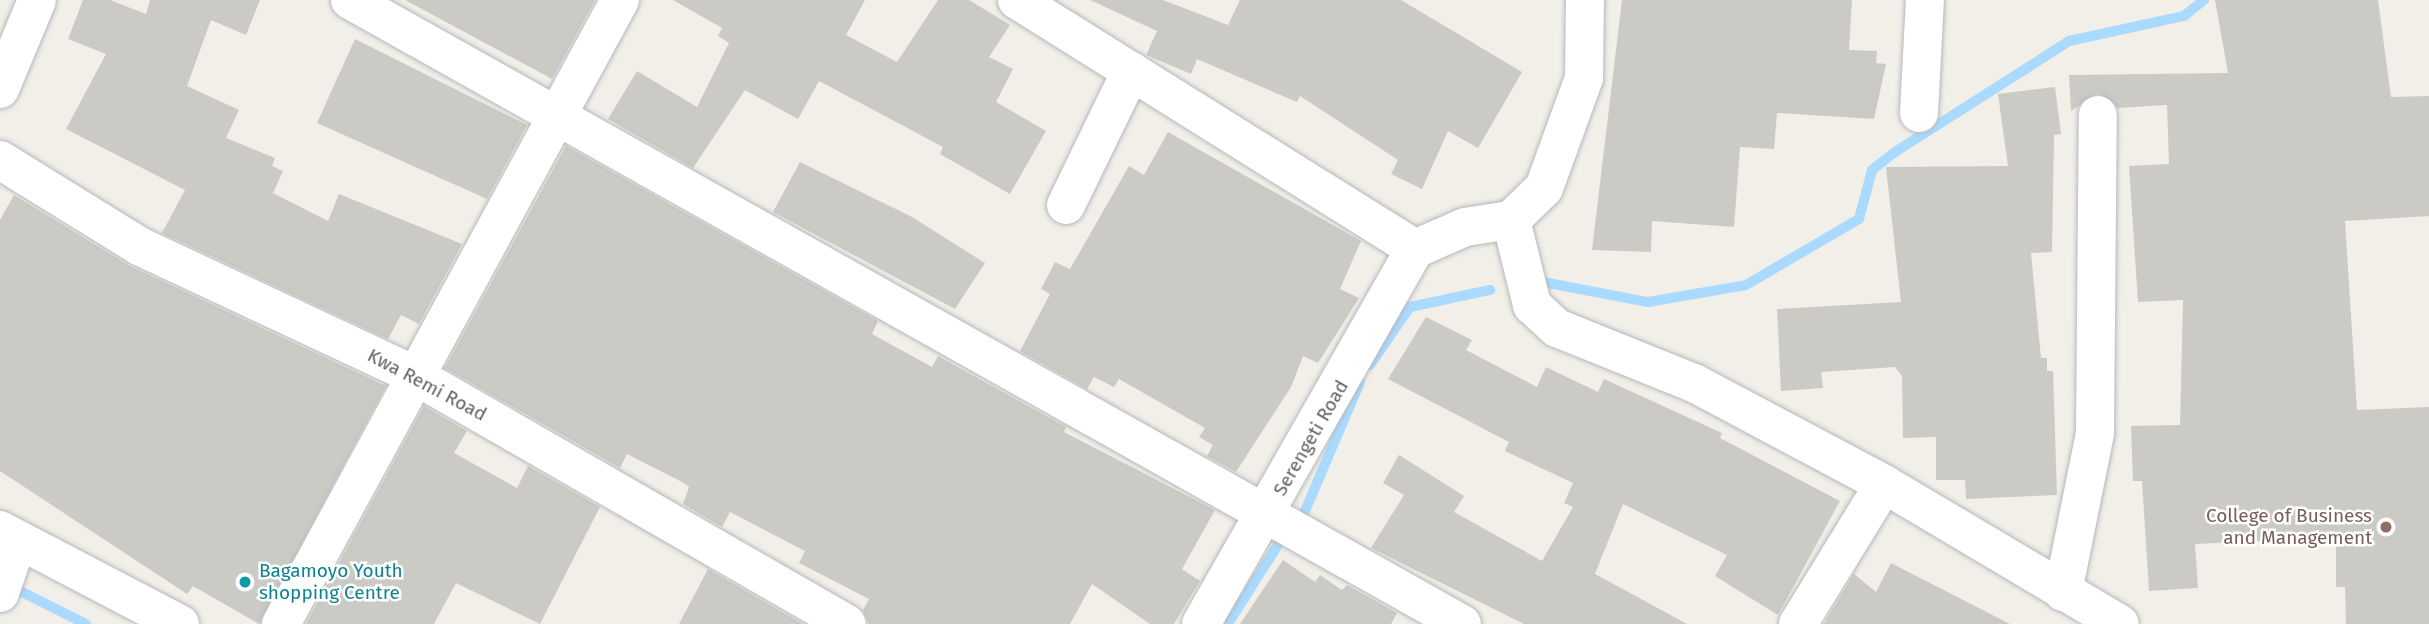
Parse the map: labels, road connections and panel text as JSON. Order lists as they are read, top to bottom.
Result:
{
  "streets": {
    "street": ["Kwa Remi Road", "Serengeti Road"]
  },
  "places": ["College of Business and Management", "Bagamoyo Youth shopping Centre"]
}
